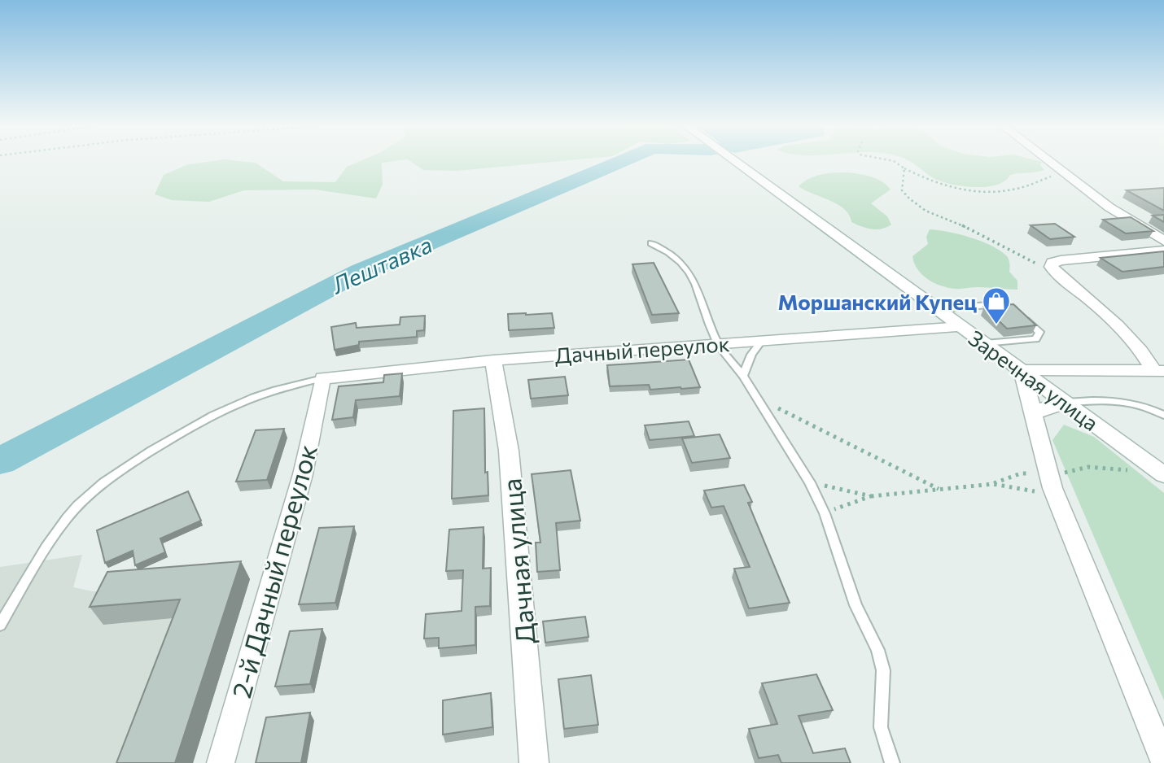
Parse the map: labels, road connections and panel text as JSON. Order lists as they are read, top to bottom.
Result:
{
  "streets": {
    "street": [
      "Дачный переулок",
      "Заречная улица",
      "Дачная улица",
      "2-й Дачный переулок"
    ]
  },
  "crossings": [
    ["Дачный переулок", "Заречная улица"],
    ["Дачный переулок", "Дачная улица"],
    ["Дачный переулок", "2-й Дачный переулок"]
  ],
  "water": ["Лештавка"],
  "places": {
    "shop": ["Моршанский Купец"]
  }
}
